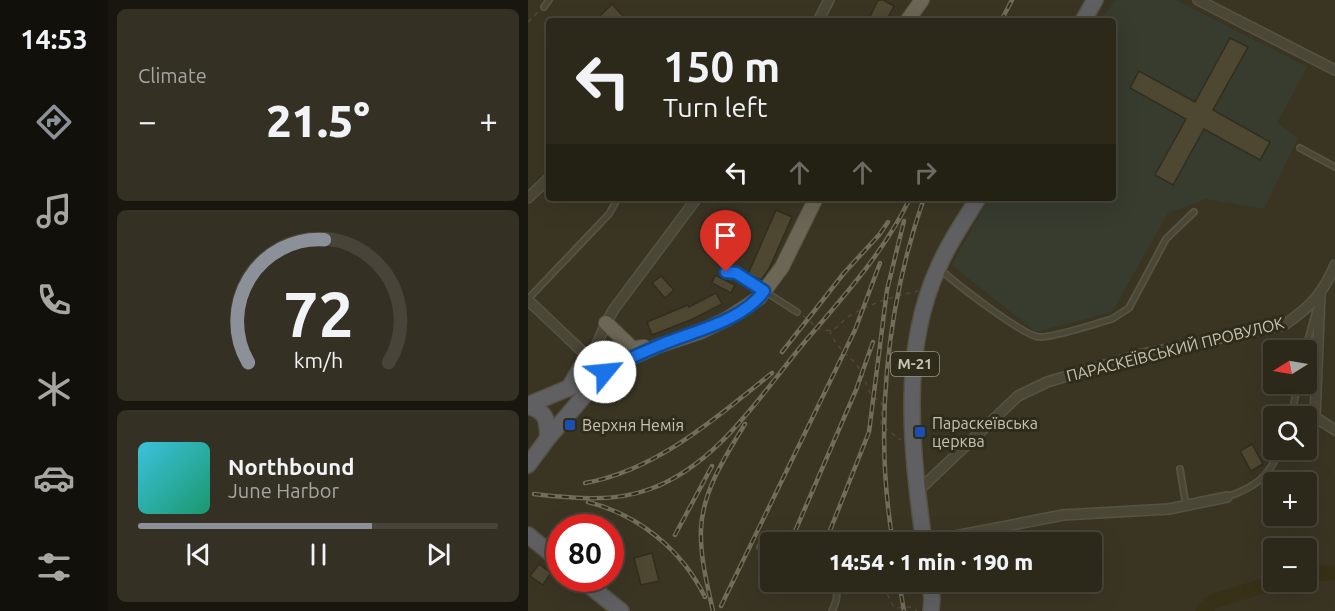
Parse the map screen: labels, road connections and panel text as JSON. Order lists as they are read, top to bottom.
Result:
{
  "streets": {
    "highway": ["М-21"],
    "street": ["ПАРАСКЕЇВСЬКИЙ ПРОВУЛОК"]
  },
  "crossings": [
    ["ПАРАСКЕЇВСЬКИЙ ПРОВУЛОК", "М-21"]
  ],
  "places": {
    "transit": ["Верхня Немія", "Параскеївська церква"]
  },
  "north": "left",
  "page": {
    "tabs": "14:53",
    "tile": "Climate",
    "turn": ["150 m", "Turn left"],
    "heat": ["−", "21.5°", "+"],
    "map_buttons": ["+", "−"],
    "song": ["Northbound", "June Harbor"],
    "limit": "80",
    "trip": "14:54 · 1 min · 190 m",
    "gauge": ["72", "km/h"]
  }
}
